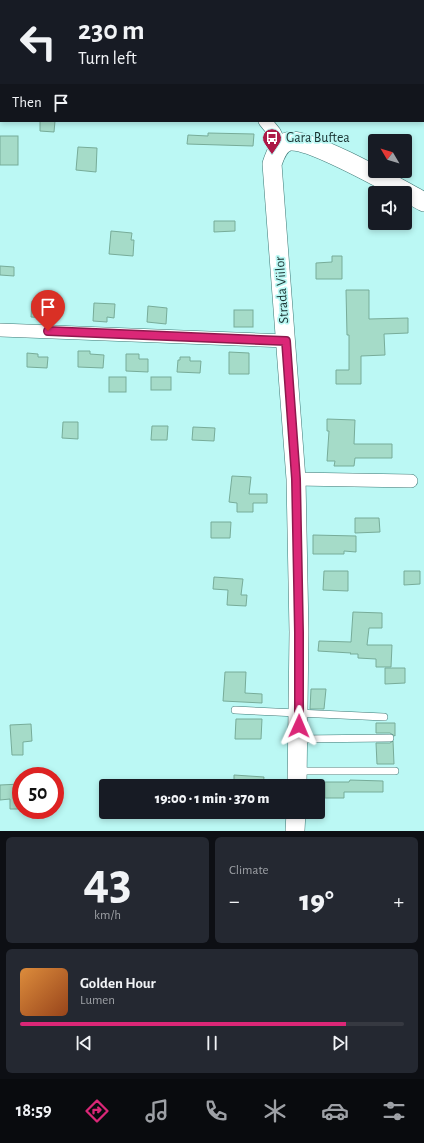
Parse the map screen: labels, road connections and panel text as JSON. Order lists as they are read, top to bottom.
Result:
{
  "streets": {
    "main road": ["Strada Viilor"]
  },
  "places": {
    "bus stop": ["Gara Buftea"]
  },
  "north": "top left",
  "page": {
    "turn": ["230 m", "Turn left"],
    "then": "Then",
    "limit": "50",
    "trip": "19:00 · 1 min · 370 m",
    "tile": [
      ["43", "km/h"],
      "Climate"
    ],
    "heat": ["−", "19°", "+"],
    "song": ["Golden Hour", "Lumen"],
    "tabs": "18:59"
  }
}
